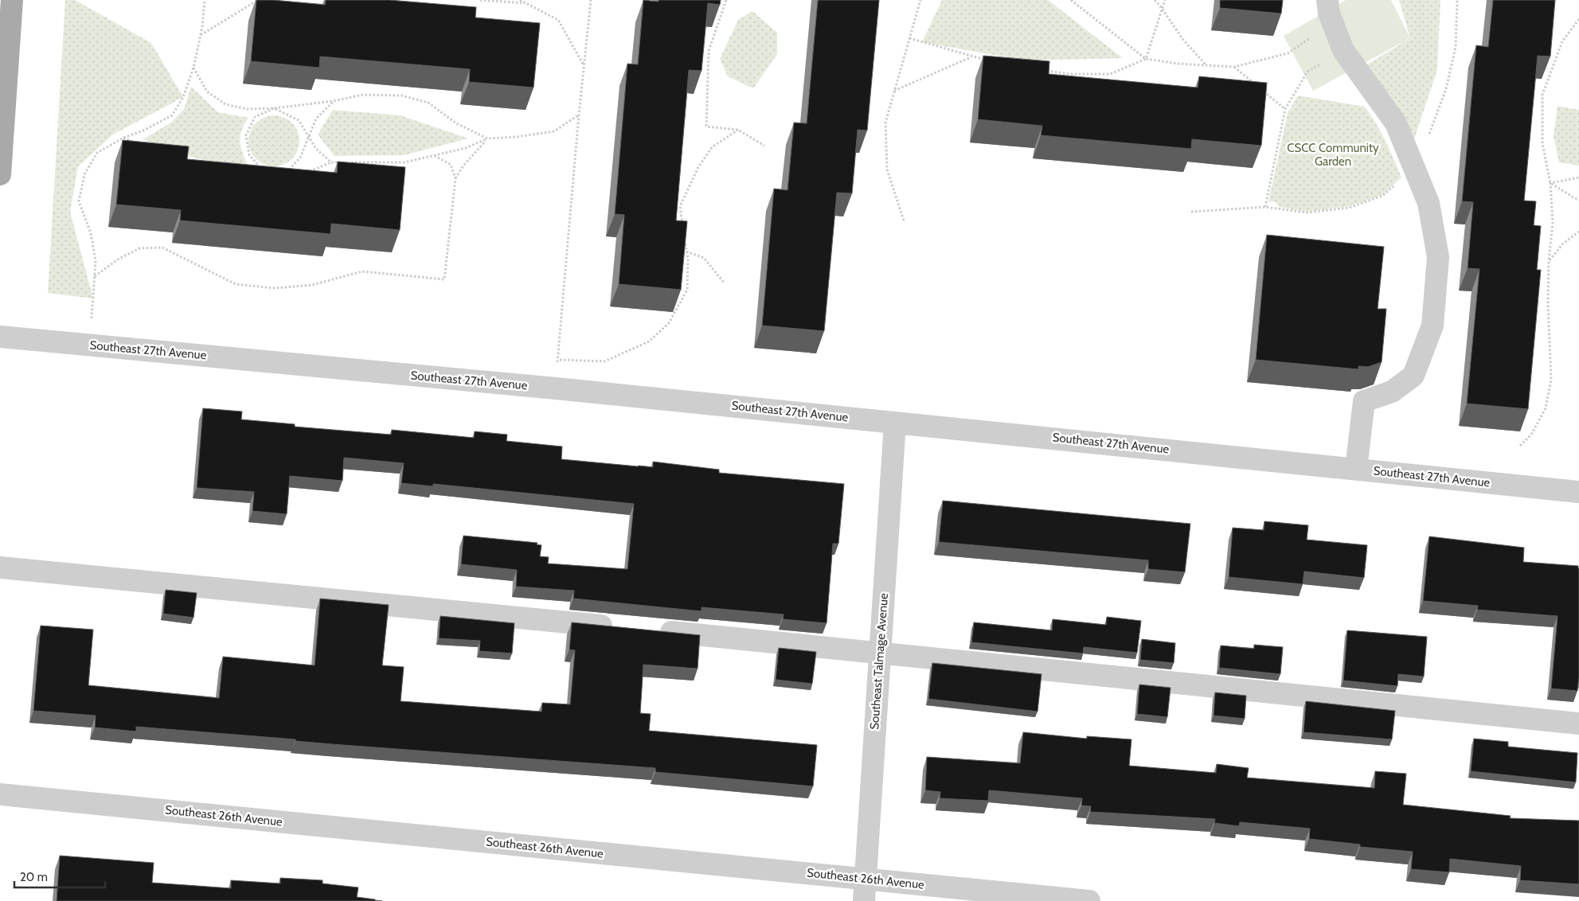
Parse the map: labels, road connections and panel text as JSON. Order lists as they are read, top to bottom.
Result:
{
  "streets": {
    "street": ["Southeast 27th Avenue", "Southeast Talmage Avenue", "Southeast 26th Avenue"]
  },
  "crossings": [
    ["Southeast 27th Avenue", "Southeast Talmage Avenue"],
    ["Southeast Talmage Avenue", "Southeast 26th Avenue"]
  ],
  "parks": ["CSCC Community Garden"],
  "scale_bar": "20 m"
}
